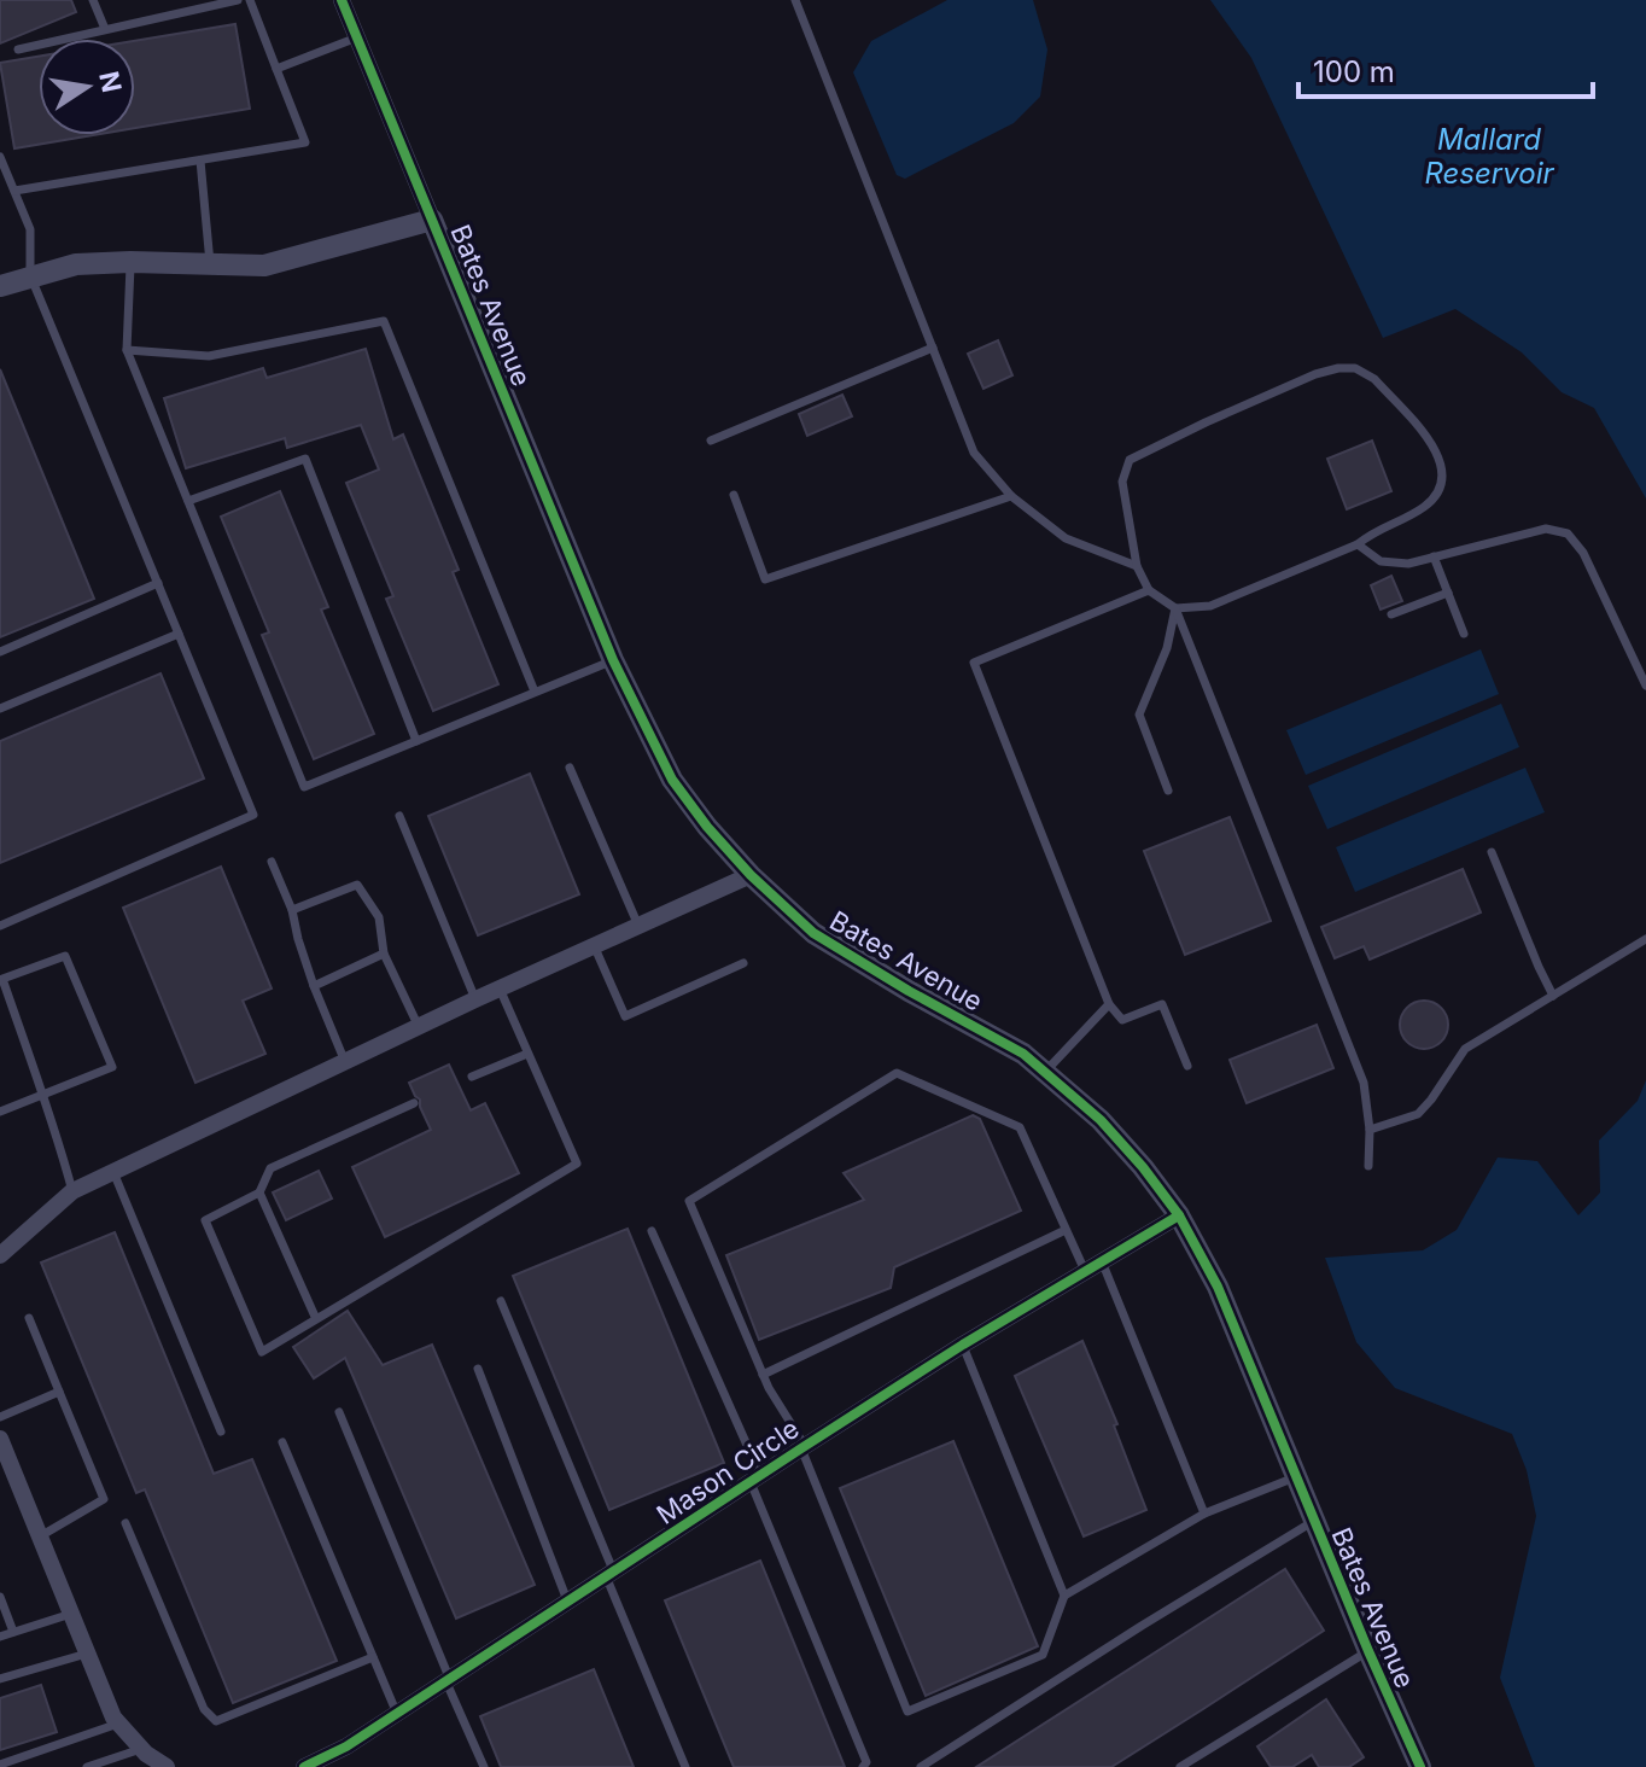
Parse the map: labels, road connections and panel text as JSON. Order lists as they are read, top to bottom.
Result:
{
  "streets": {
    "street": ["Bates Avenue", "Mason Circle"]
  },
  "crossings": [
    ["Bates Avenue", "Mason Circle"]
  ],
  "water": ["Mallard Reservoir"],
  "scale_bar": "100 m",
  "north": "right"
}
